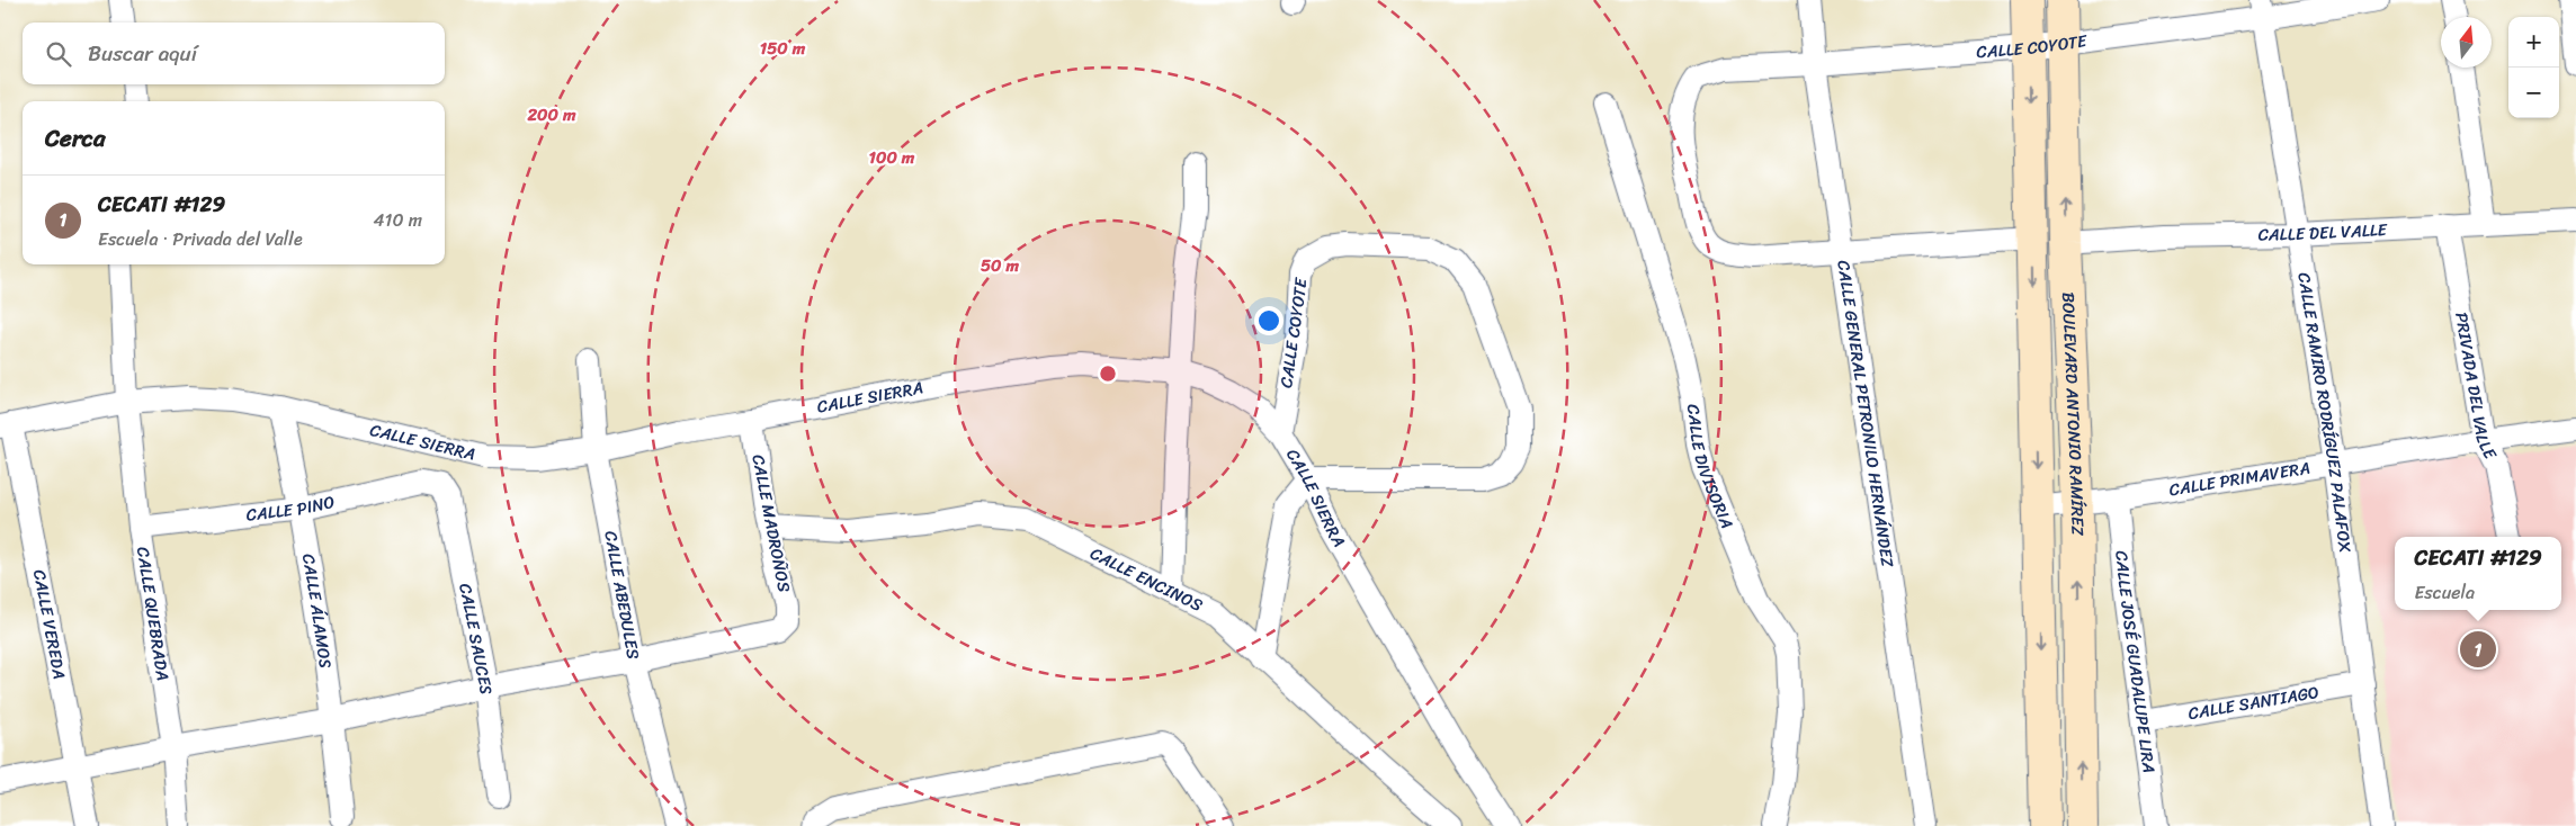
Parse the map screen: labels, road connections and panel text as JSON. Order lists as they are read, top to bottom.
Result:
{
  "streets": {
    "main road": ["BOULEVARD ANTONIO RAMÍREZ"],
    "street": [
      "CALLE COYOTE",
      "CALLE DEL VALLE",
      "PRIVADA DEL VALLE",
      "CALLE SIERRA",
      "CALLE GENERAL PETRONILO HERNÁNDEZ",
      "CALLE RAMIRO RODRÍGUEZ PALAFOX",
      "CALLE DIVISORIA",
      "CALLE PRIMAVERA",
      "CALLE PINO",
      "CALLE MADROÑOS",
      "CALLE ENCINOS",
      "CALLE ABEDULES",
      "CALLE ÁLAMOS",
      "CALLE QUEBRADA",
      "CALLE VEREDA",
      "CALLE SAUCES",
      "CALLE JOSÉ GUADALUPE LIRA",
      "CALLE SANTIAGO"
    ]
  },
  "crossings": [
    ["CALLE COYOTE", "CALLE SIERRA"],
    ["CALLE COYOTE", "CALLE GENERAL PETRONILO HERNÁNDEZ"],
    ["CALLE COYOTE", "BOULEVARD ANTONIO RAMÍREZ"],
    ["CALLE COYOTE", "CALLE RAMIRO RODRÍGUEZ PALAFOX"],
    ["CALLE DEL VALLE", "PRIVADA DEL VALLE"],
    ["CALLE DEL VALLE", "BOULEVARD ANTONIO RAMÍREZ"],
    ["CALLE DEL VALLE", "CALLE RAMIRO RODRÍGUEZ PALAFOX"],
    ["PRIVADA DEL VALLE", "CALLE PRIMAVERA"],
    ["CALLE SIERRA", "CALLE MADROÑOS"],
    ["CALLE SIERRA", "CALLE ABEDULES"],
    ["CALLE SIERRA", "CALLE ÁLAMOS"],
    ["CALLE SIERRA", "CALLE QUEBRADA"],
    ["CALLE SIERRA", "CALLE VEREDA"],
    ["BOULEVARD ANTONIO RAMÍREZ", "CALLE PRIMAVERA"],
    ["CALLE RAMIRO RODRÍGUEZ PALAFOX", "CALLE PRIMAVERA"],
    ["CALLE RAMIRO RODRÍGUEZ PALAFOX", "CALLE SANTIAGO"],
    ["CALLE PRIMAVERA", "CALLE JOSÉ GUADALUPE LIRA"],
    ["CALLE PINO", "CALLE ÁLAMOS"],
    ["CALLE PINO", "CALLE QUEBRADA"],
    ["CALLE PINO", "CALLE SAUCES"],
    ["CALLE MADROÑOS", "CALLE ENCINOS"],
    ["CALLE MADROÑOS", "CALLE ABEDULES"],
    ["CALLE JOSÉ GUADALUPE LIRA", "CALLE SANTIAGO"]
  ],
  "north": "top",
  "page": {
    "map_buttons": ["+", "−"],
    "search": "Buscar aquí",
    "heading": "Cerca",
    "list": [
      {
        "mark": "1",
        "name": "CECATI #129",
        "note": "Escuela · Privada del Valle",
        "value": "410 m"
      }
    ],
    "popup": ["CECATI #129", "Escuela"],
    "pins": "1"
  },
  "rings": [
    "150 m",
    "200 m",
    "100 m",
    "50 m"
  ]
}
